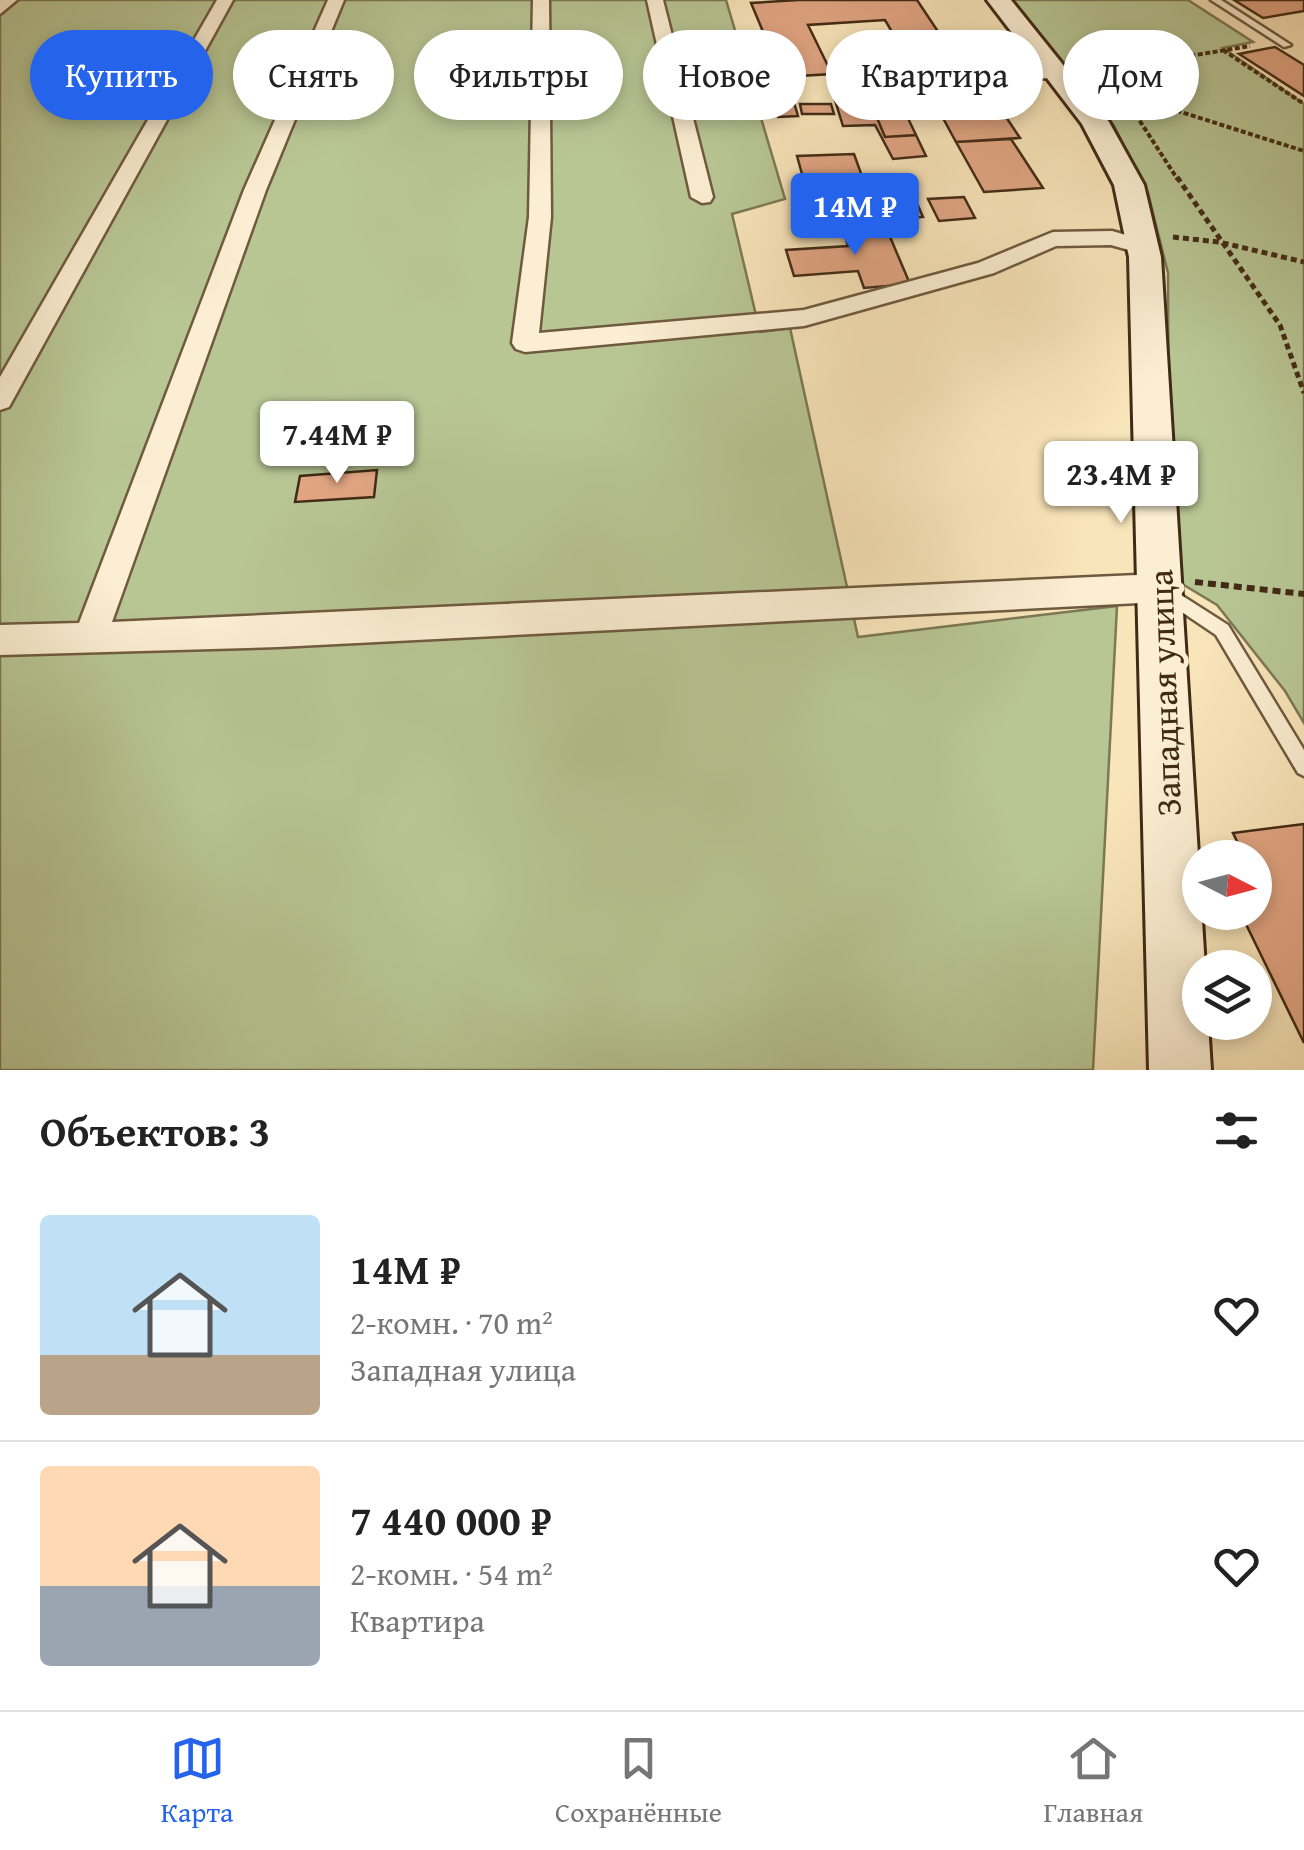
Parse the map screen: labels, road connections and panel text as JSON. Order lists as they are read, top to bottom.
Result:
{
  "streets": {
    "street": ["Западная улица"]
  },
  "north": "right",
  "page": {
    "chip": [
      "Купить",
      "Снять",
      "Фильтры",
      "Новое",
      "Квартира",
      "Дом"
    ],
    "price": ["14M ₽", "7.44M ₽", "23.4M ₽"],
    "heading": "Объектов: 3",
    "list": [
      {
        "name": "14M ₽",
        "note": "2-комн. · 70 m² · Западная улица"
      },
      {
        "name": "7 440 000 ₽",
        "note": "2-комн. · 54 m² · Квартира"
      }
    ],
    "tabs": ["Карта", "Сохранённые", "Главная"]
  }
}
